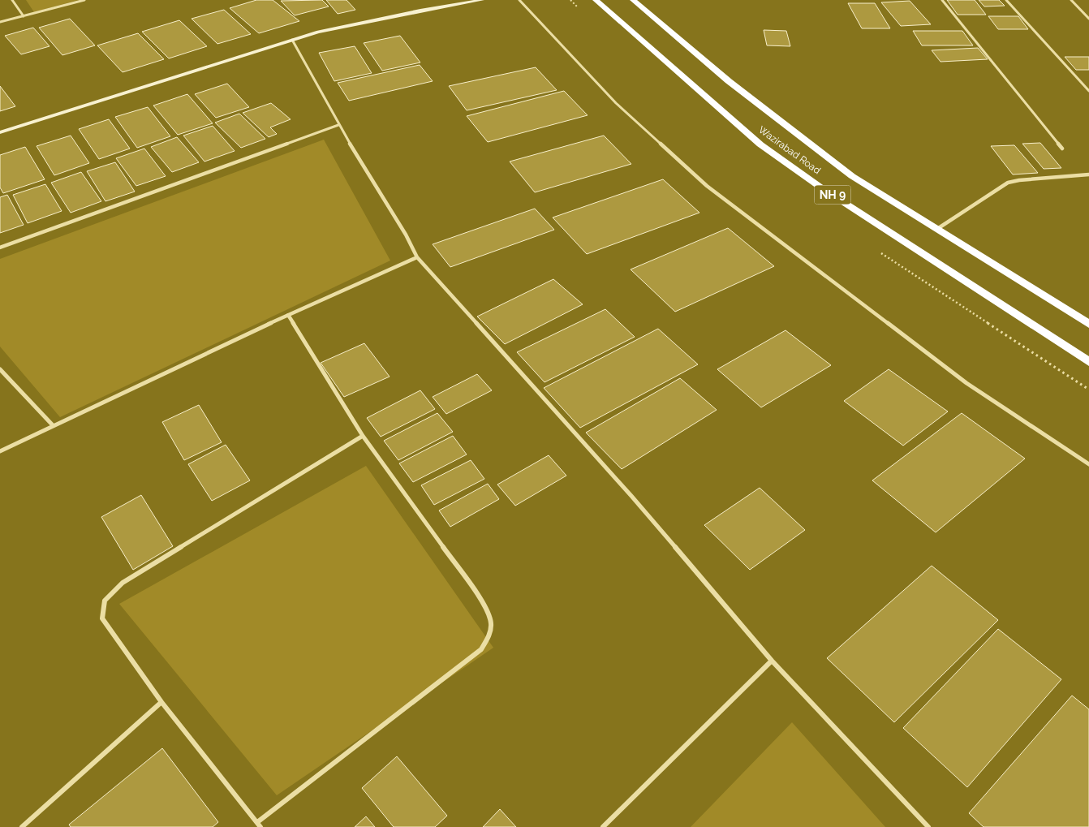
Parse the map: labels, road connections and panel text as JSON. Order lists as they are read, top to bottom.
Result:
{
  "streets": {
    "highway": ["Wazirabad Road", "NH 9"]
  }
}
